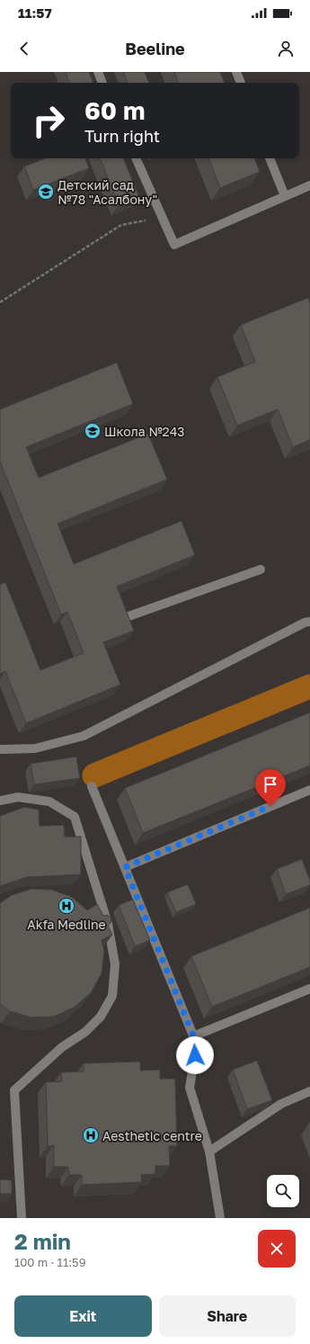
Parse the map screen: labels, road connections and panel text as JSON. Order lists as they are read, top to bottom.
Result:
{
  "places": {
    "school or university": ["Детский сад №78 \"Асалбону\"", "Школа №243"],
    "hospital": ["Akfa Medline", "Aesthetic centre"]
  },
  "page": {
    "status": "11:57",
    "header": "Beeline",
    "turn": ["60 m", "Turn right"],
    "heading": ["2 min", "100 m · 11:59"],
    "buttons": ["Exit", "Share"]
  }
}
